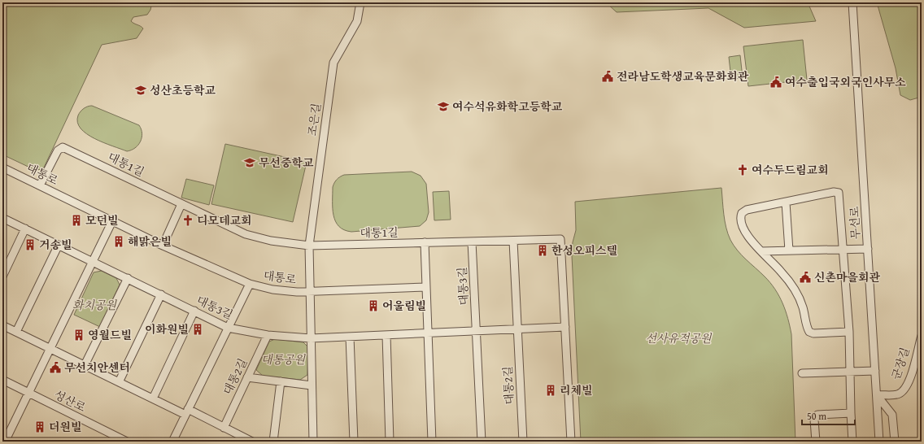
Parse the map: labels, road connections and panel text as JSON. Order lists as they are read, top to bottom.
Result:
{
  "streets": {
    "street": [
      "조은길",
      "대통1길",
      "대통로",
      "무선로",
      "대통3길",
      "군장길",
      "대통2길",
      "성산로"
    ]
  },
  "crossings": [
    ["조은길", "대통1길"],
    ["조은길", "대통로"],
    ["조은길", "대통3길"],
    ["대통1길", "대통로"],
    ["대통1길", "대통3길"],
    ["무선로", "군장길"],
    ["대통3길", "대통2길"]
  ],
  "parks": ["화치공원", "선사유적공원", "대통공원"],
  "places": {
    "public building": [
      "전라남도학생교육문화회관",
      "여수출입국외국인사무소",
      "신촌마을회관",
      "무선치안센터"
    ],
    "school or university": ["성산초등학교", "여수석유화학고등학교", "무선중학교"],
    "church": ["여수두드림교회", "디모데교회"],
    "building": [
      "모던빌",
      "해맑은빌",
      "거송빌",
      "한성오피스텔",
      "어울림빌",
      "이화원빌",
      "영월드빌",
      "리체빌",
      "더원빌"
    ]
  },
  "scale_bar": "50 m"
}
